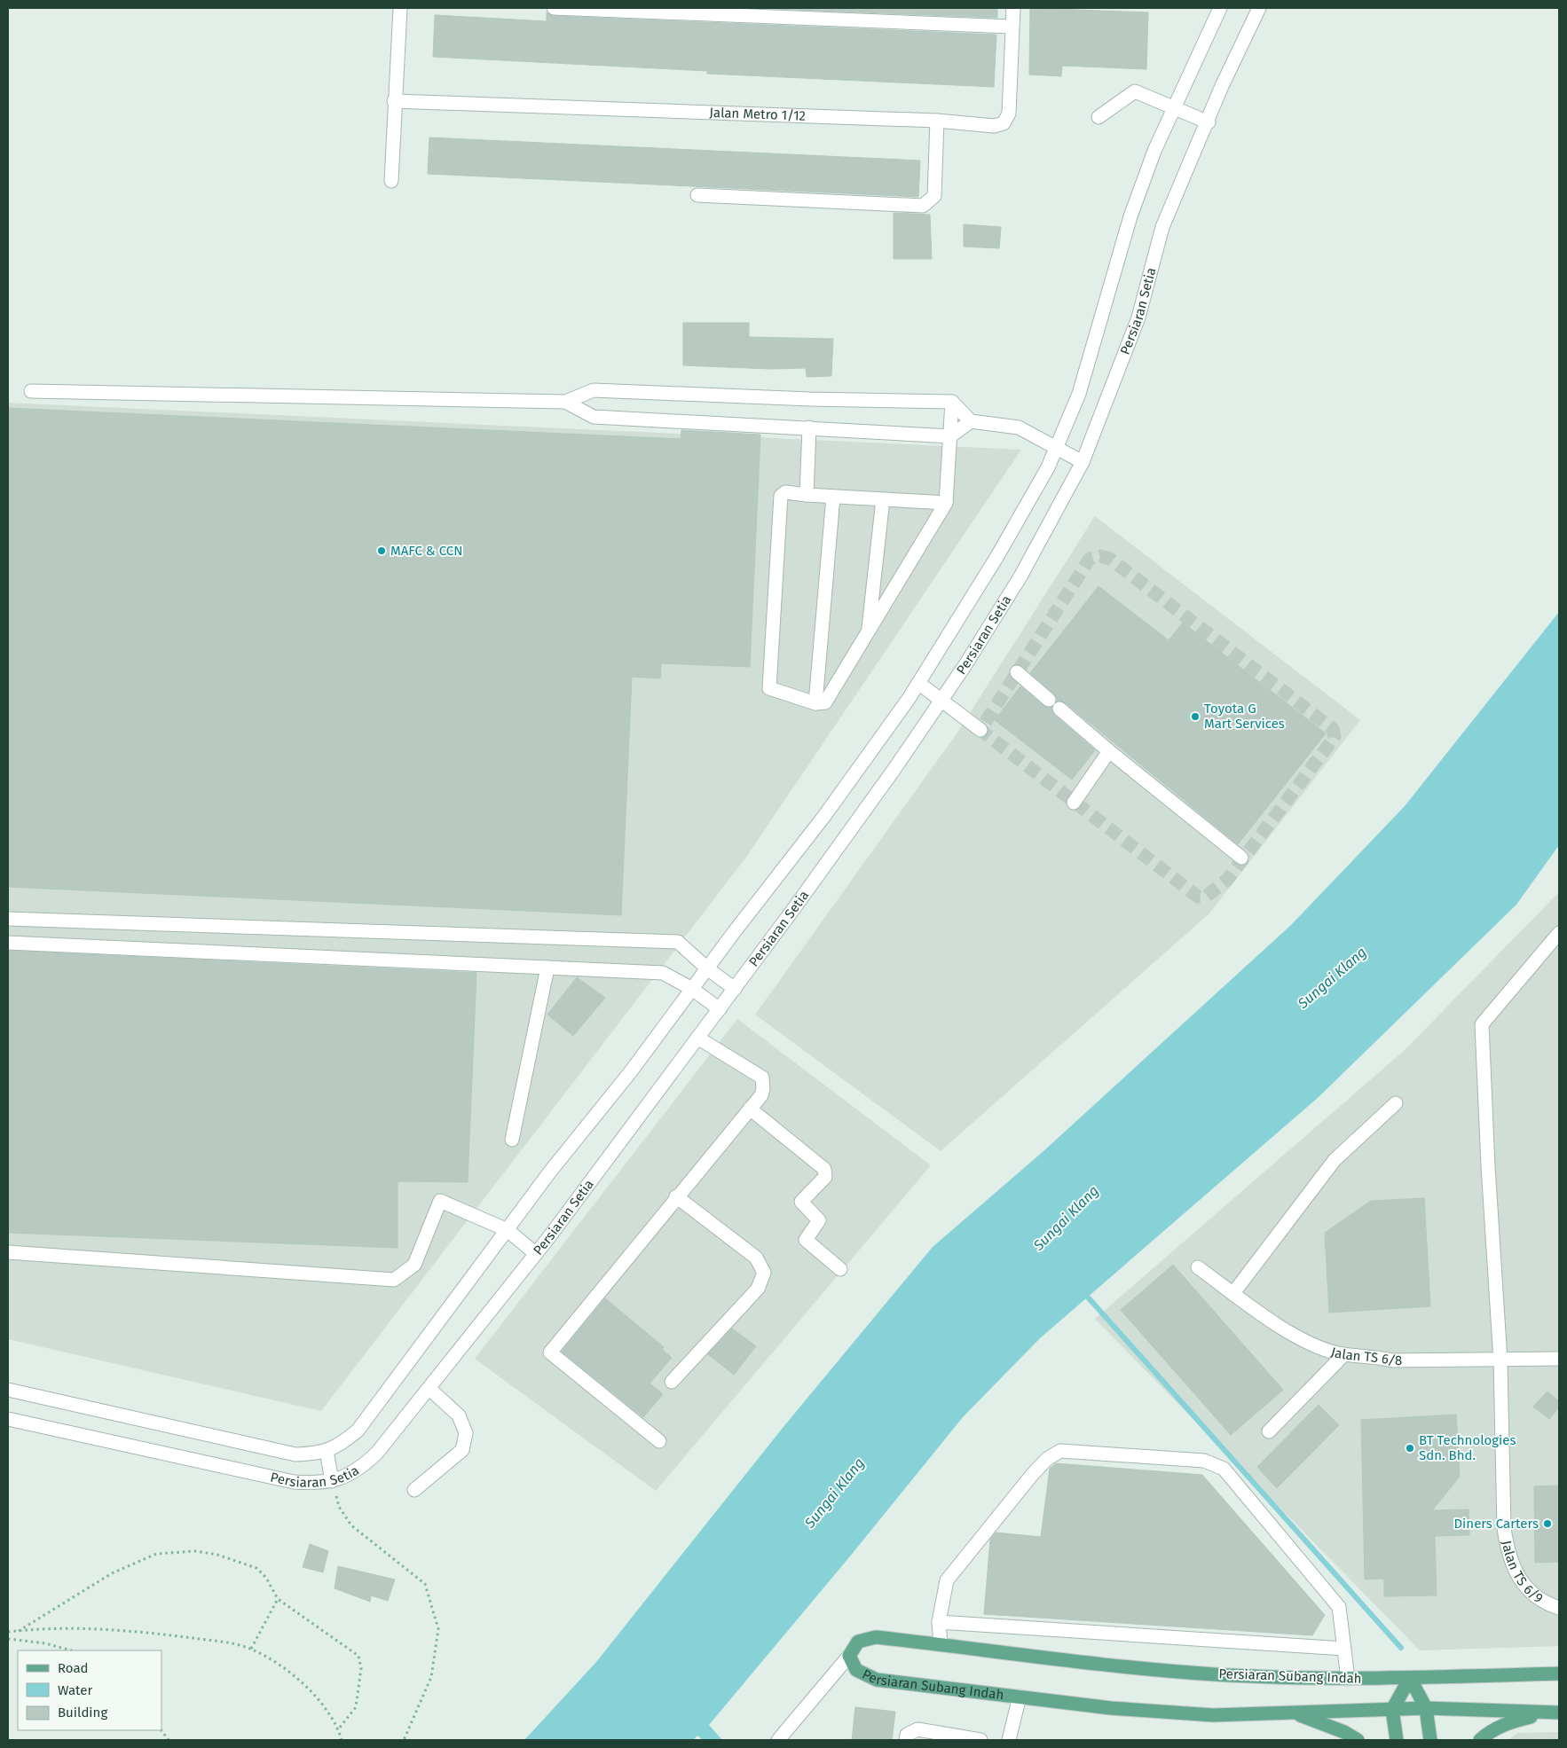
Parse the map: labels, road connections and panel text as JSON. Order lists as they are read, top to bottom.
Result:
{
  "streets": {
    "main road": ["Persiaran Subang Indah"],
    "street": [
      "Jalan Metro 1/12",
      "Persiaran Setia",
      "Jalan TS 6/8",
      "Jalan TS 6/9"
    ]
  },
  "crossings": [
    ["Jalan TS 6/8", "Jalan TS 6/9"]
  ],
  "water": ["Sungai Klang"],
  "places": [
    "MAFC & CCN",
    "Toyota G Mart Services",
    "BT Technologies Sdn. Bhd.",
    "Diners Carters"
  ],
  "legend": ["Road", "Water", "Building"]
}
